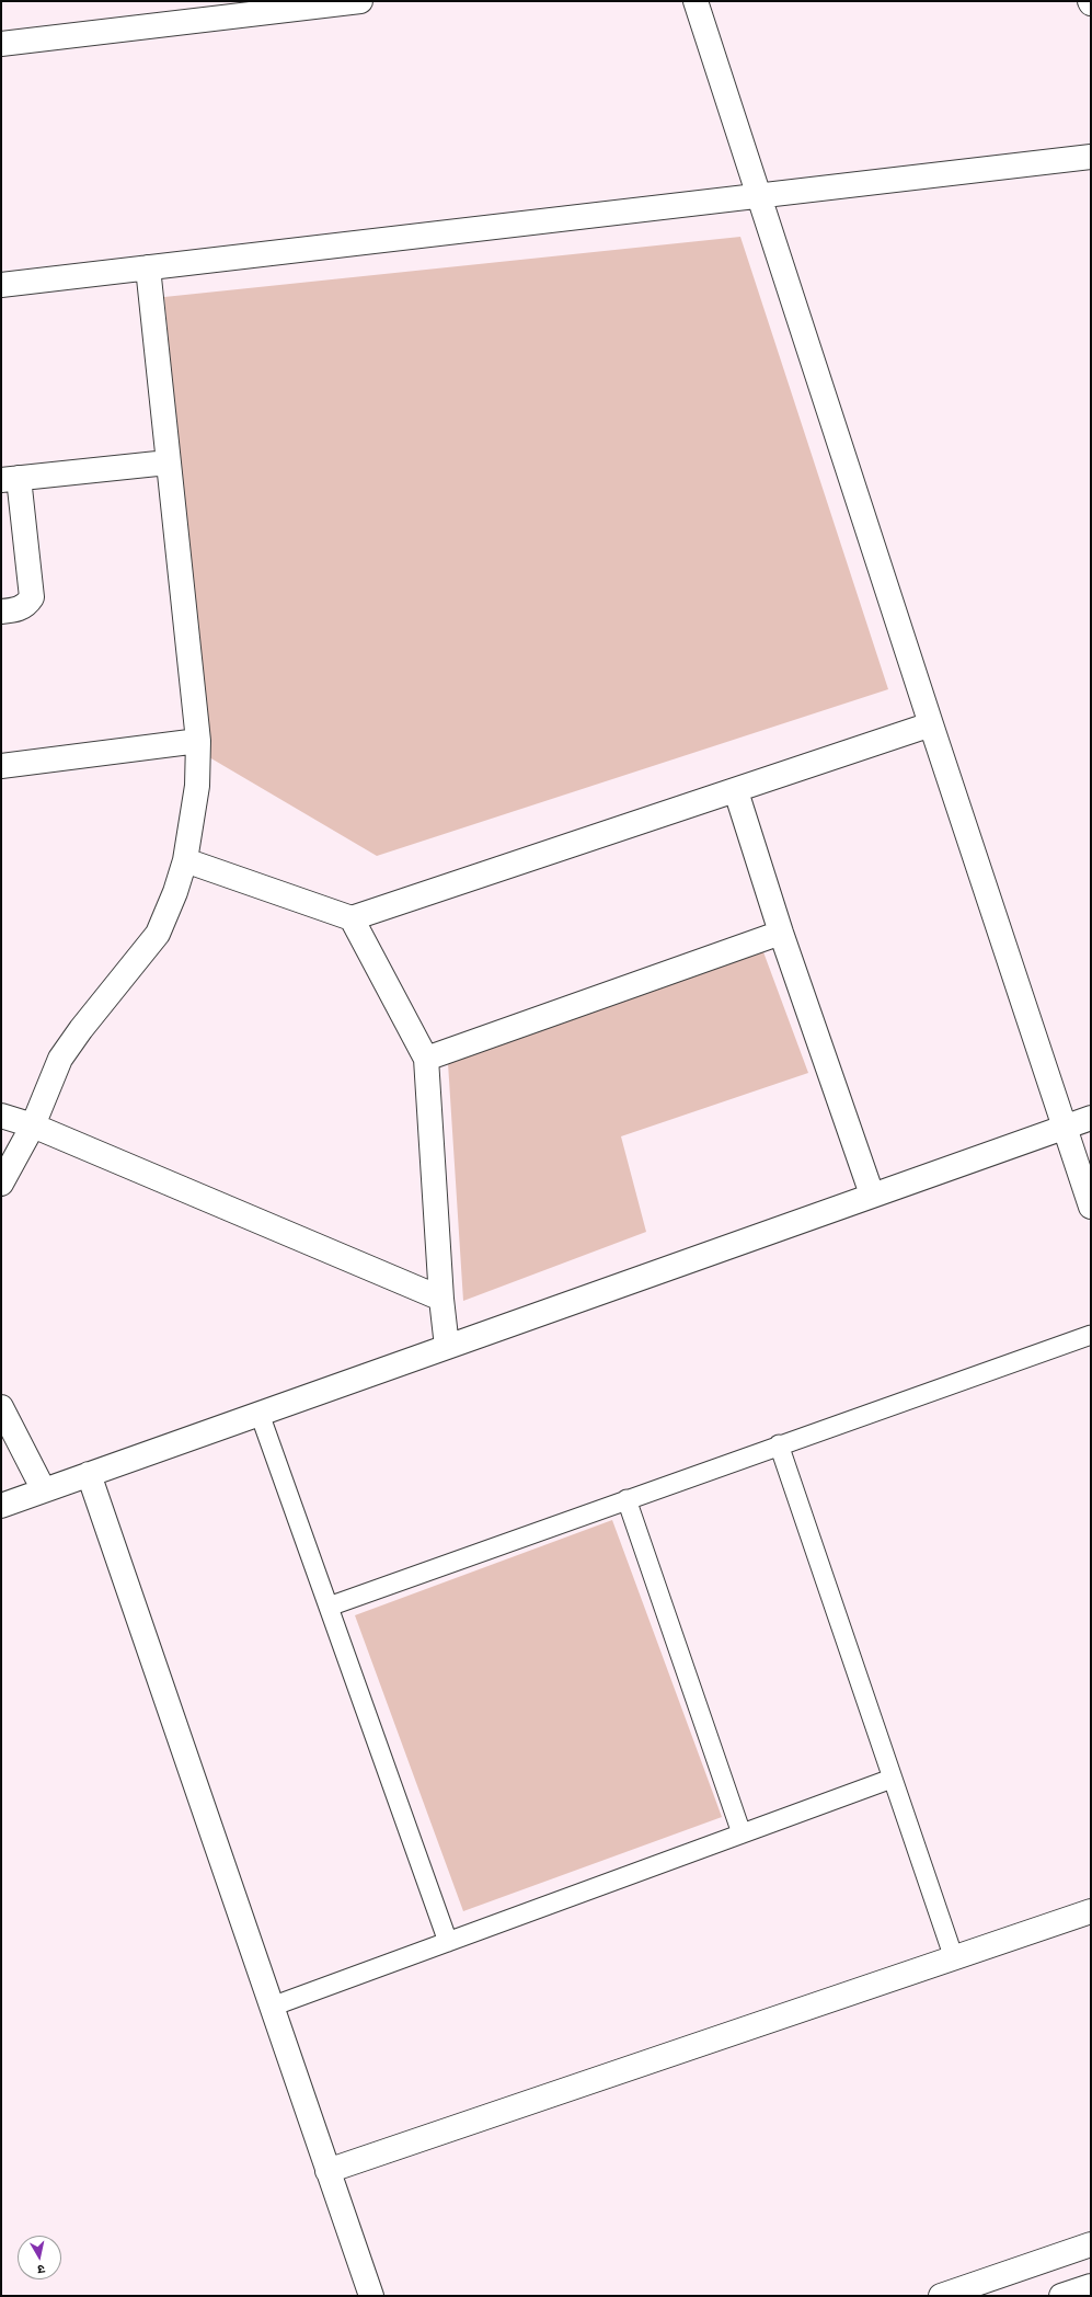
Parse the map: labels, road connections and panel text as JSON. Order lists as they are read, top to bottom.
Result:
{
  "north": "bottom"
}
